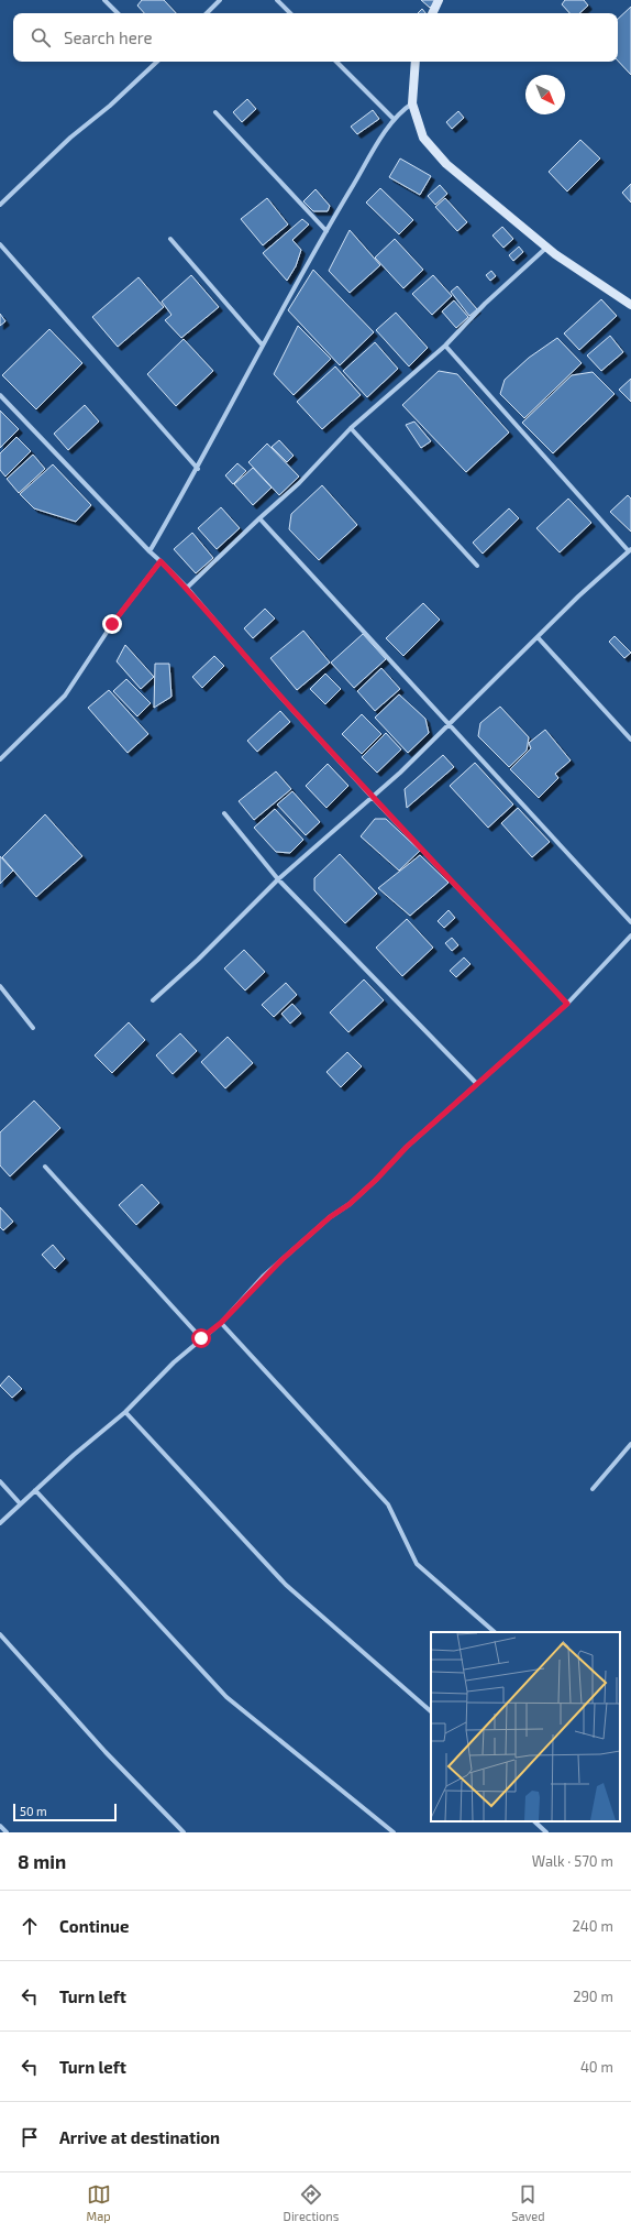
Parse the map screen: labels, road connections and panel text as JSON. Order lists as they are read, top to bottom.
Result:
{
  "scale_bar": "50 m",
  "north": "bottom right",
  "page": {
    "search": "Search here",
    "scale": "50 m",
    "heading": ["8 min", "Walk · 570 m"],
    "list": [
      ["Continue", "240 m"],
      ["Turn left", "290 m"],
      ["Turn left", "40 m"],
      "Arrive at destination"
    ],
    "nav": ["Map", "Directions", "Saved"]
  }
}
